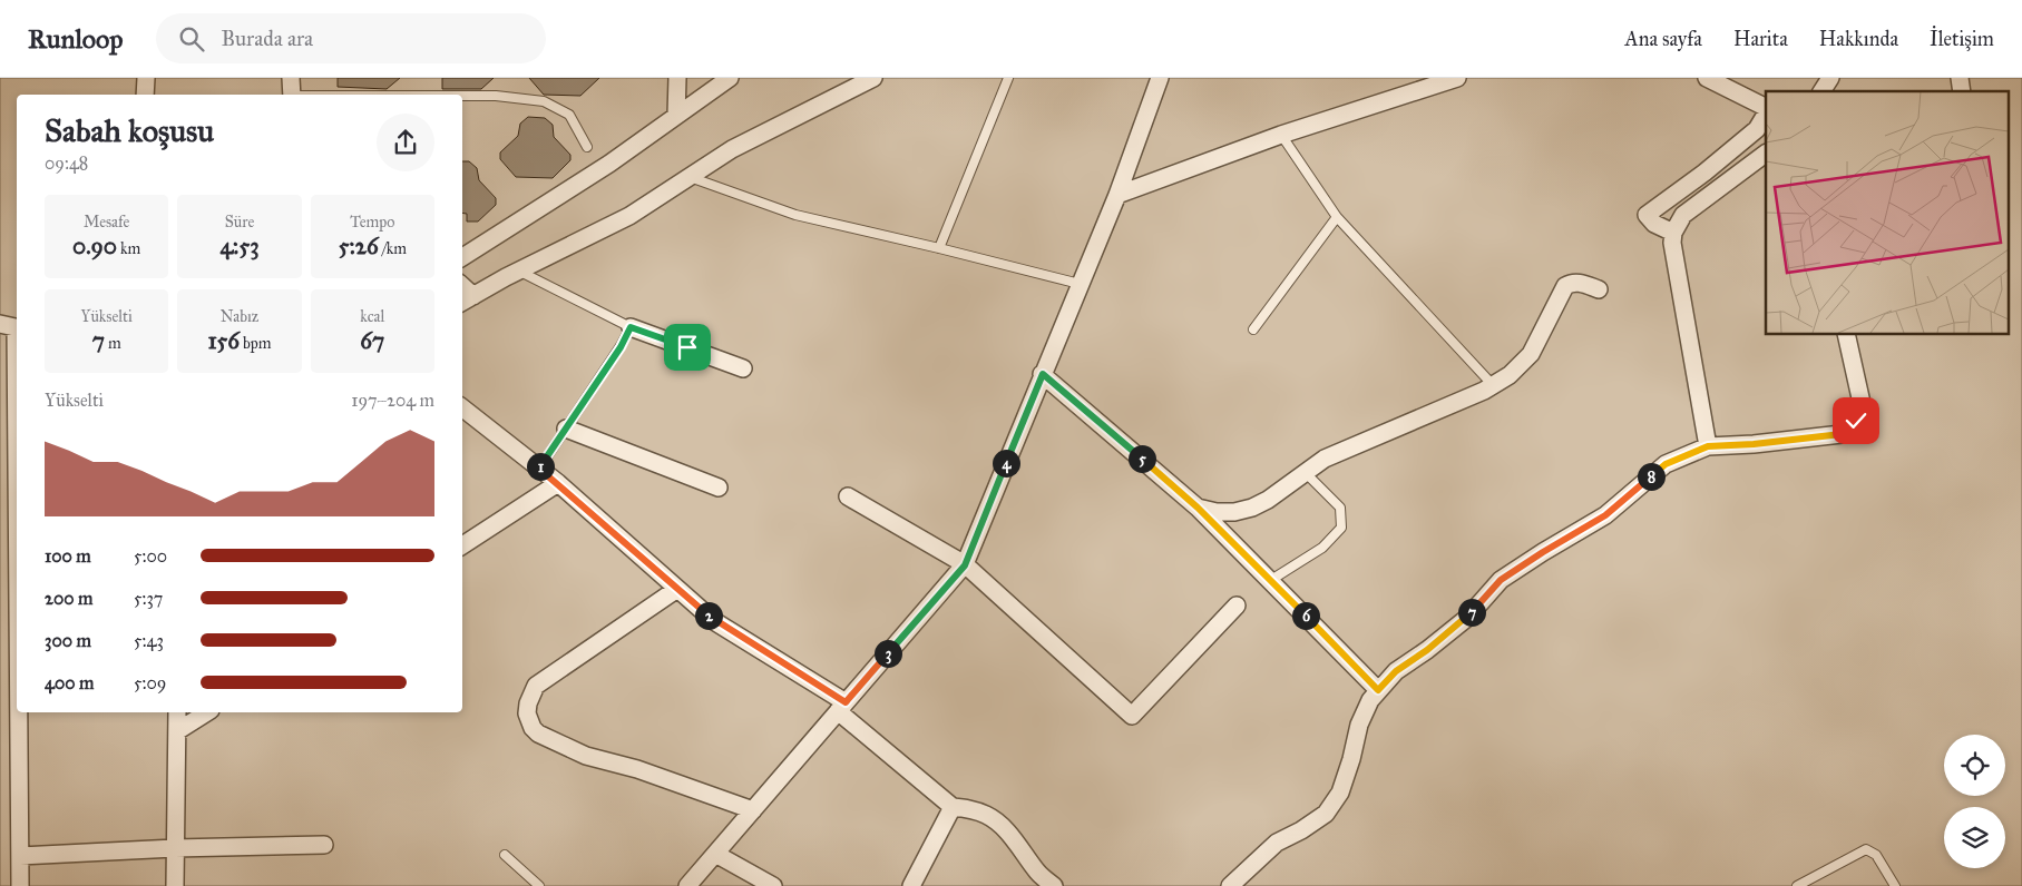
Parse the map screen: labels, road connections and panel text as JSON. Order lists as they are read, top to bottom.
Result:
{
  "page": {
    "header": "Runloop",
    "search": "Burada ara",
    "nav": [
      "Ana sayfa",
      "Harita",
      "Hakkında",
      "İletişim"
    ],
    "heading": ["Sabah koşusu", "09:48"],
    "stats": [
      ["Mesafe", "0.90 km"],
      ["Süre", "4:53"],
      ["Tempo", "5:26 /km"],
      ["Yükselti", "7 m"],
      ["Nabız", "156 bpm"],
      ["kcal", "67"]
    ],
    "chart": ["Yükselti", "197–204 m"],
    "pins": [
      "5",
      "4",
      "1",
      "8",
      "7",
      "2",
      "6",
      "3"
    ],
    "list": [
      {
        "name": "100 m",
        "note": "5:00"
      },
      {
        "name": "200 m",
        "note": "5:37"
      },
      {
        "name": "300 m",
        "note": "5:43"
      },
      {
        "name": "400 m",
        "note": "5:09"
      }
    ]
  }
}
